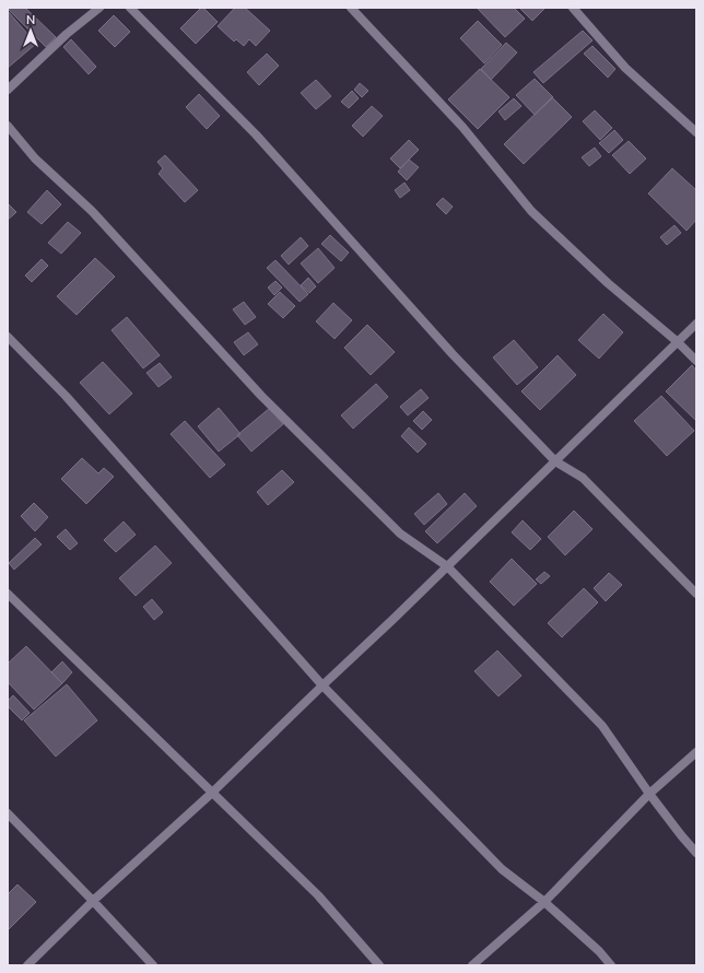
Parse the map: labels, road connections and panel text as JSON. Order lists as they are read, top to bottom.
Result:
{
  "north": "top"
}
